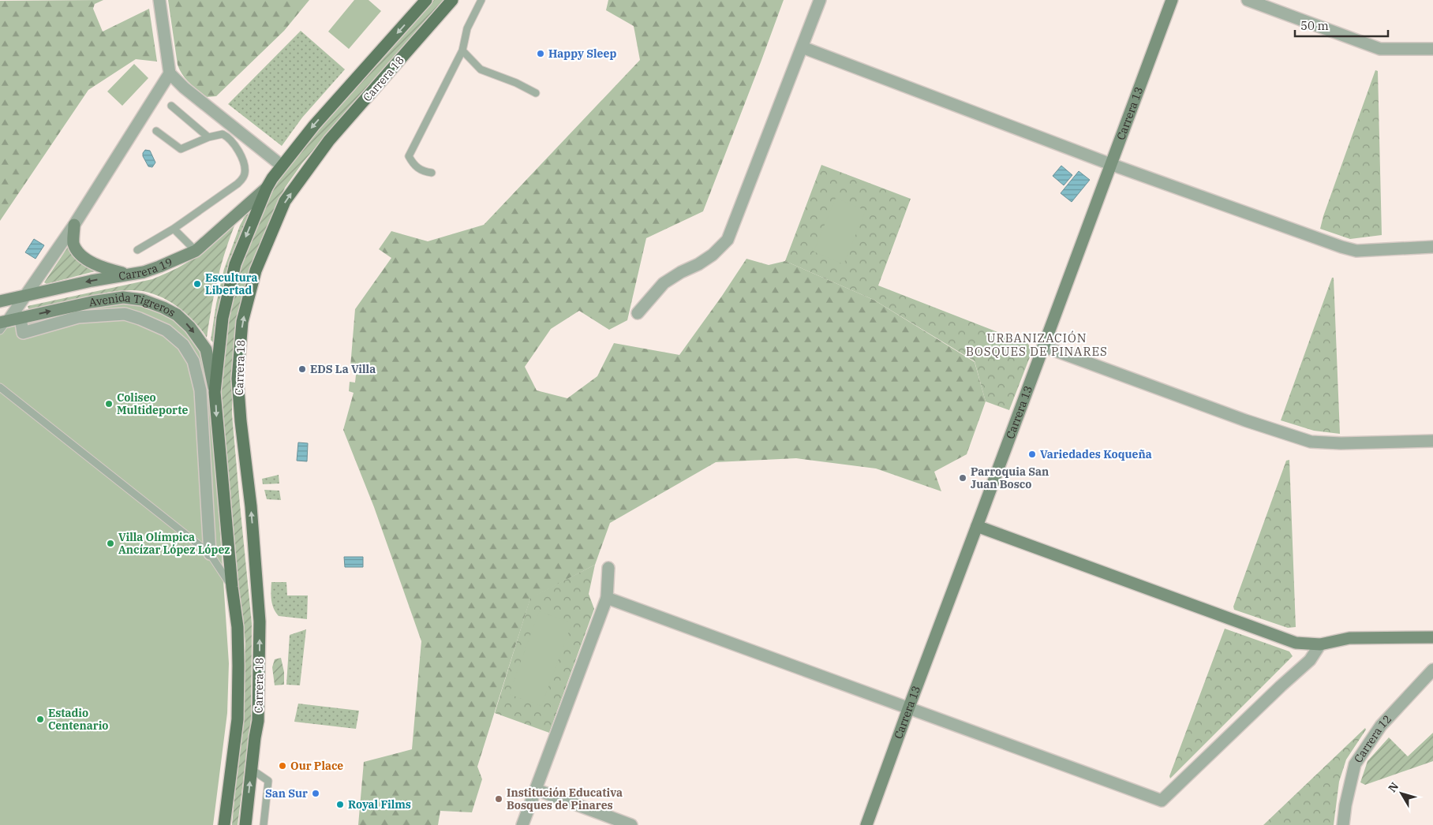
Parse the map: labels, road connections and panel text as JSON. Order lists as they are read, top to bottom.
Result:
{
  "streets": {
    "main road": ["Carrera 18"],
    "street": [
      "Carrera 13",
      "Carrera 19",
      "Avenida Tigreros",
      "Carrera 12"
    ]
  },
  "crossings": [
    ["Carrera 18", "Carrera 19"],
    ["Carrera 18", "Avenida Tigreros"]
  ],
  "one_way": ["Carrera 19", "Avenida Tigreros"],
  "districts": ["URBANIZACIÓN BOSQUES DE PINARES"],
  "places": [
    "Happy Sleep",
    "Escultura Libertad",
    "EDS La Villa",
    "Coliseo Multideporte",
    "Variedades Koqueña",
    "Parroquia San Juan Bosco",
    "Villa Olímpica Ancízar López López",
    "Estadio Centenario",
    "Our Place",
    "San Sur",
    "Institución Educativa Bosques de Pinares",
    "Royal Films"
  ],
  "scale_bar": "50 m",
  "north": "top left"
}
